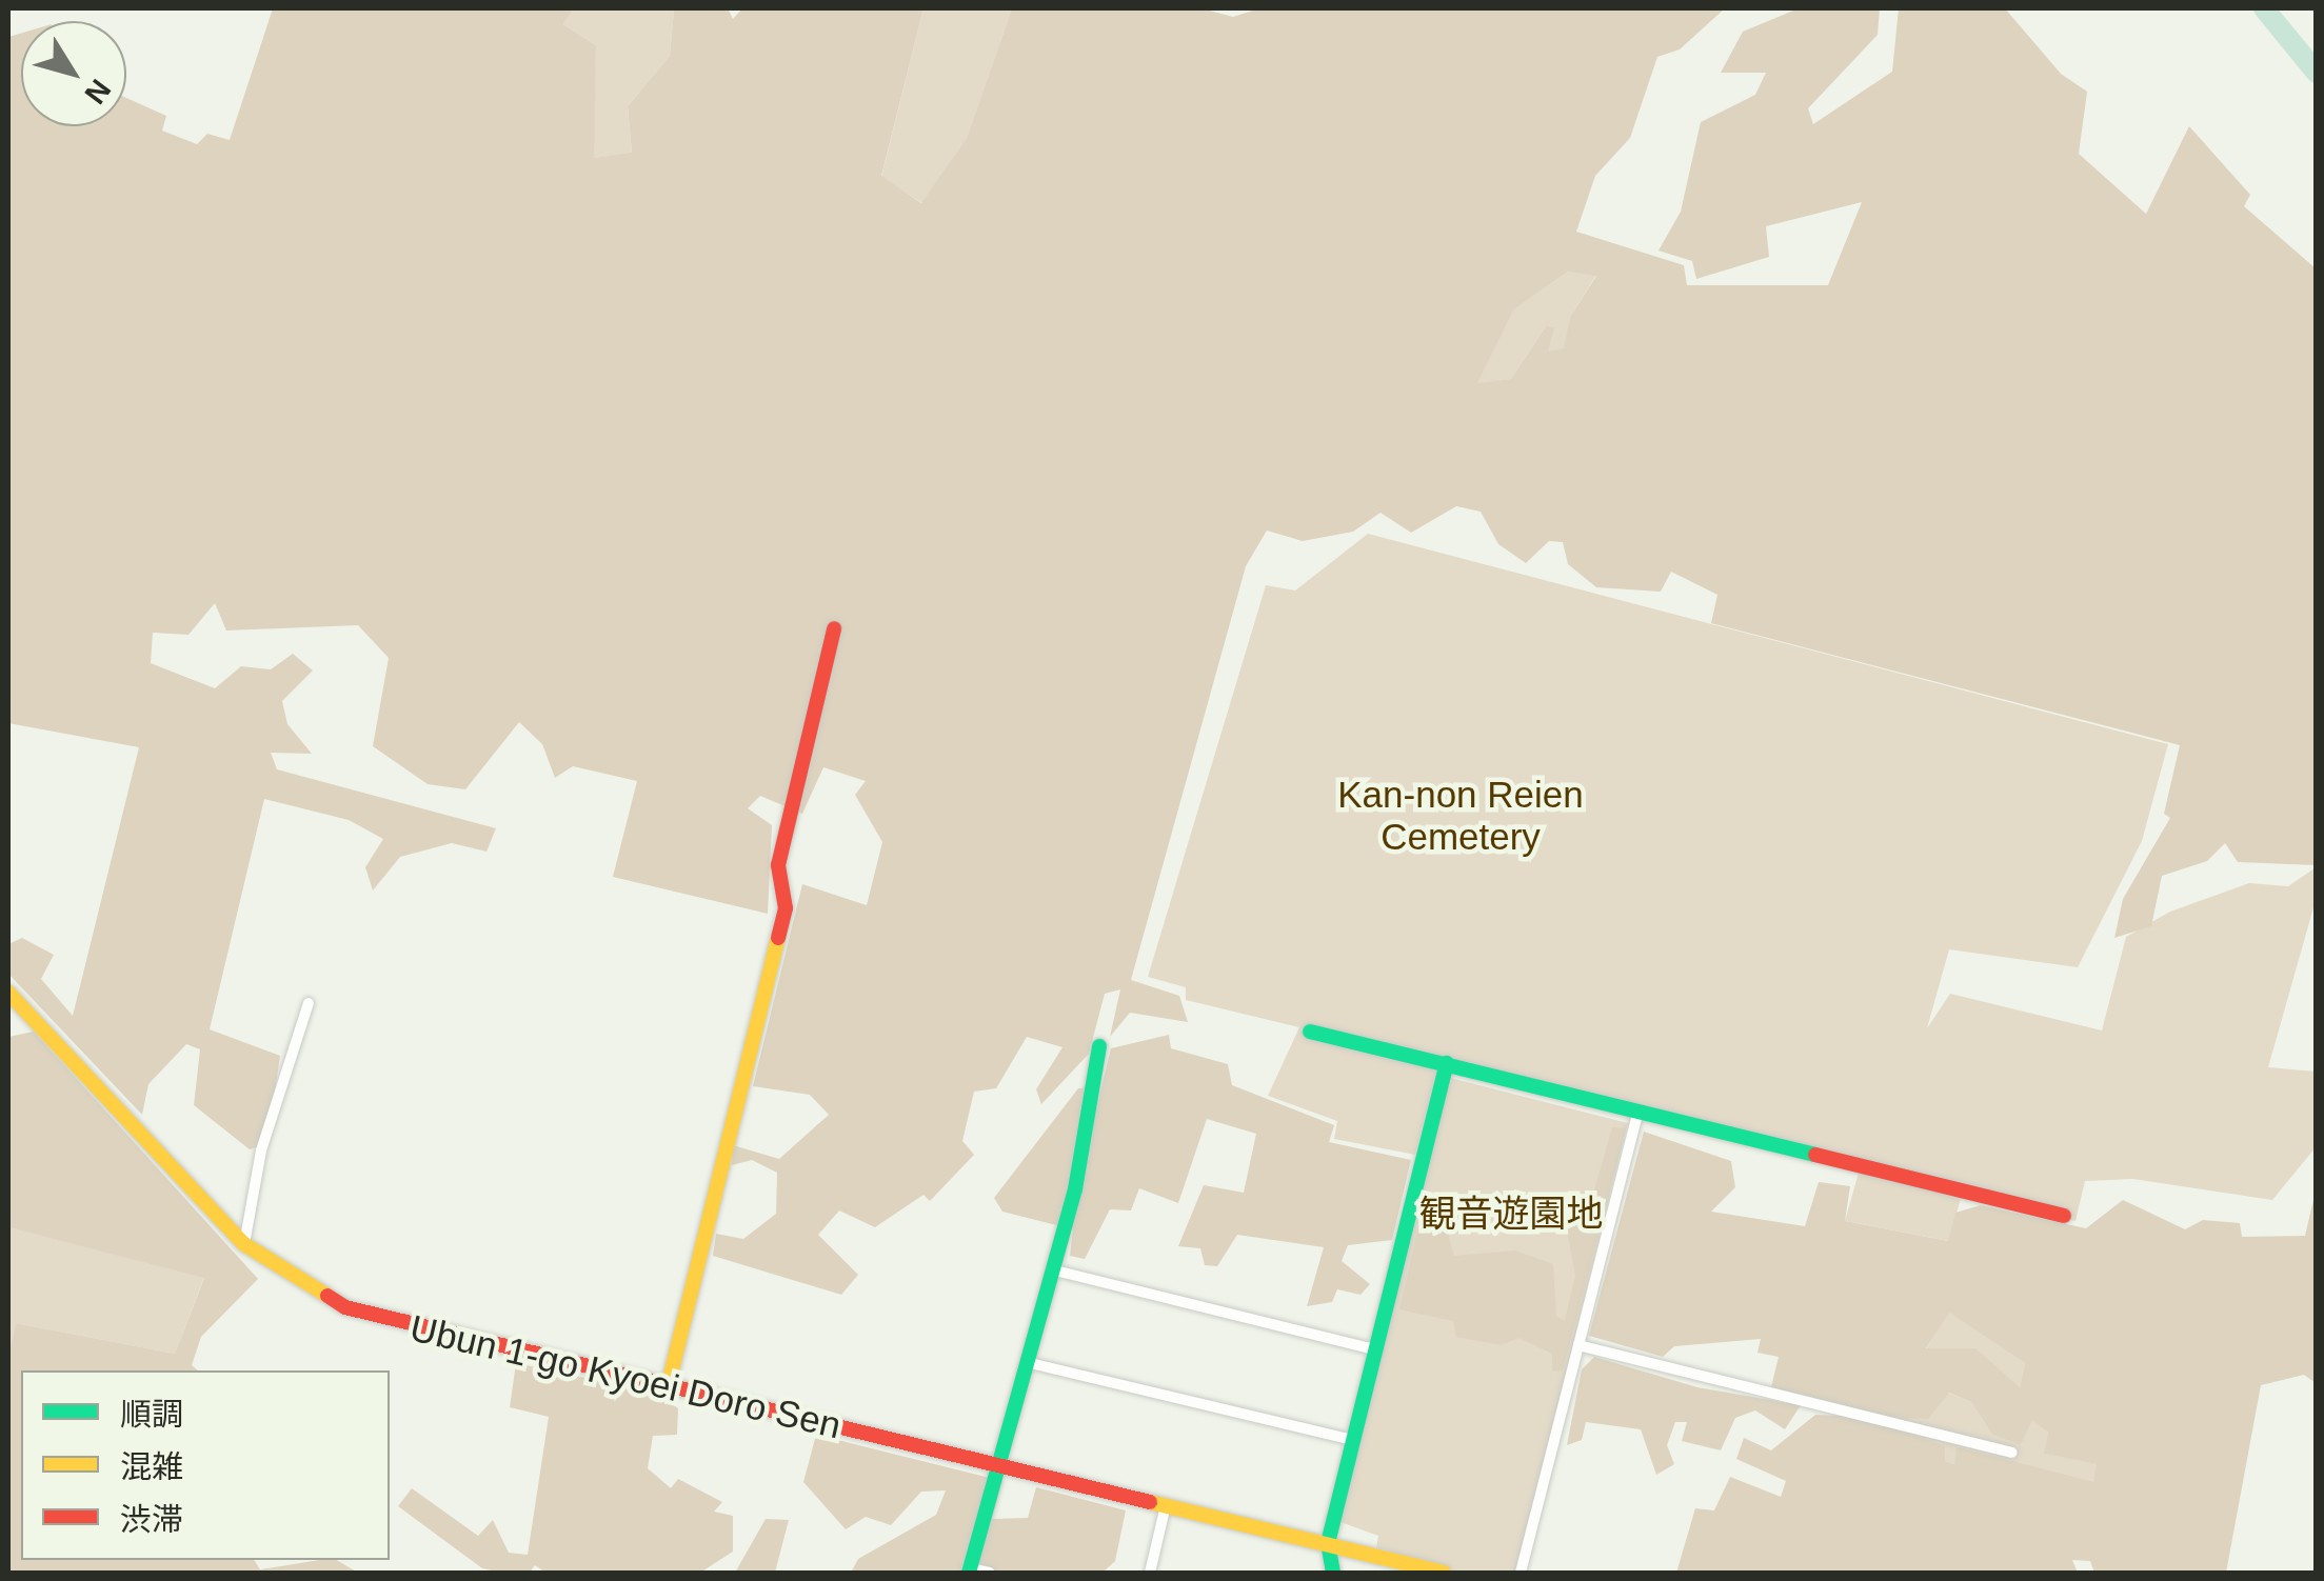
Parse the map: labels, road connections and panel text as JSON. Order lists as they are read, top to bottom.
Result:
{
  "streets": {
    "street": ["Ubun 1-go Kyoei Doro Sen"]
  },
  "parks": ["Kan-non Reien Cemetery", "観音遊園地"],
  "legend": ["順調", "混雑", "渋滞"],
  "north": "bottom right"
}
